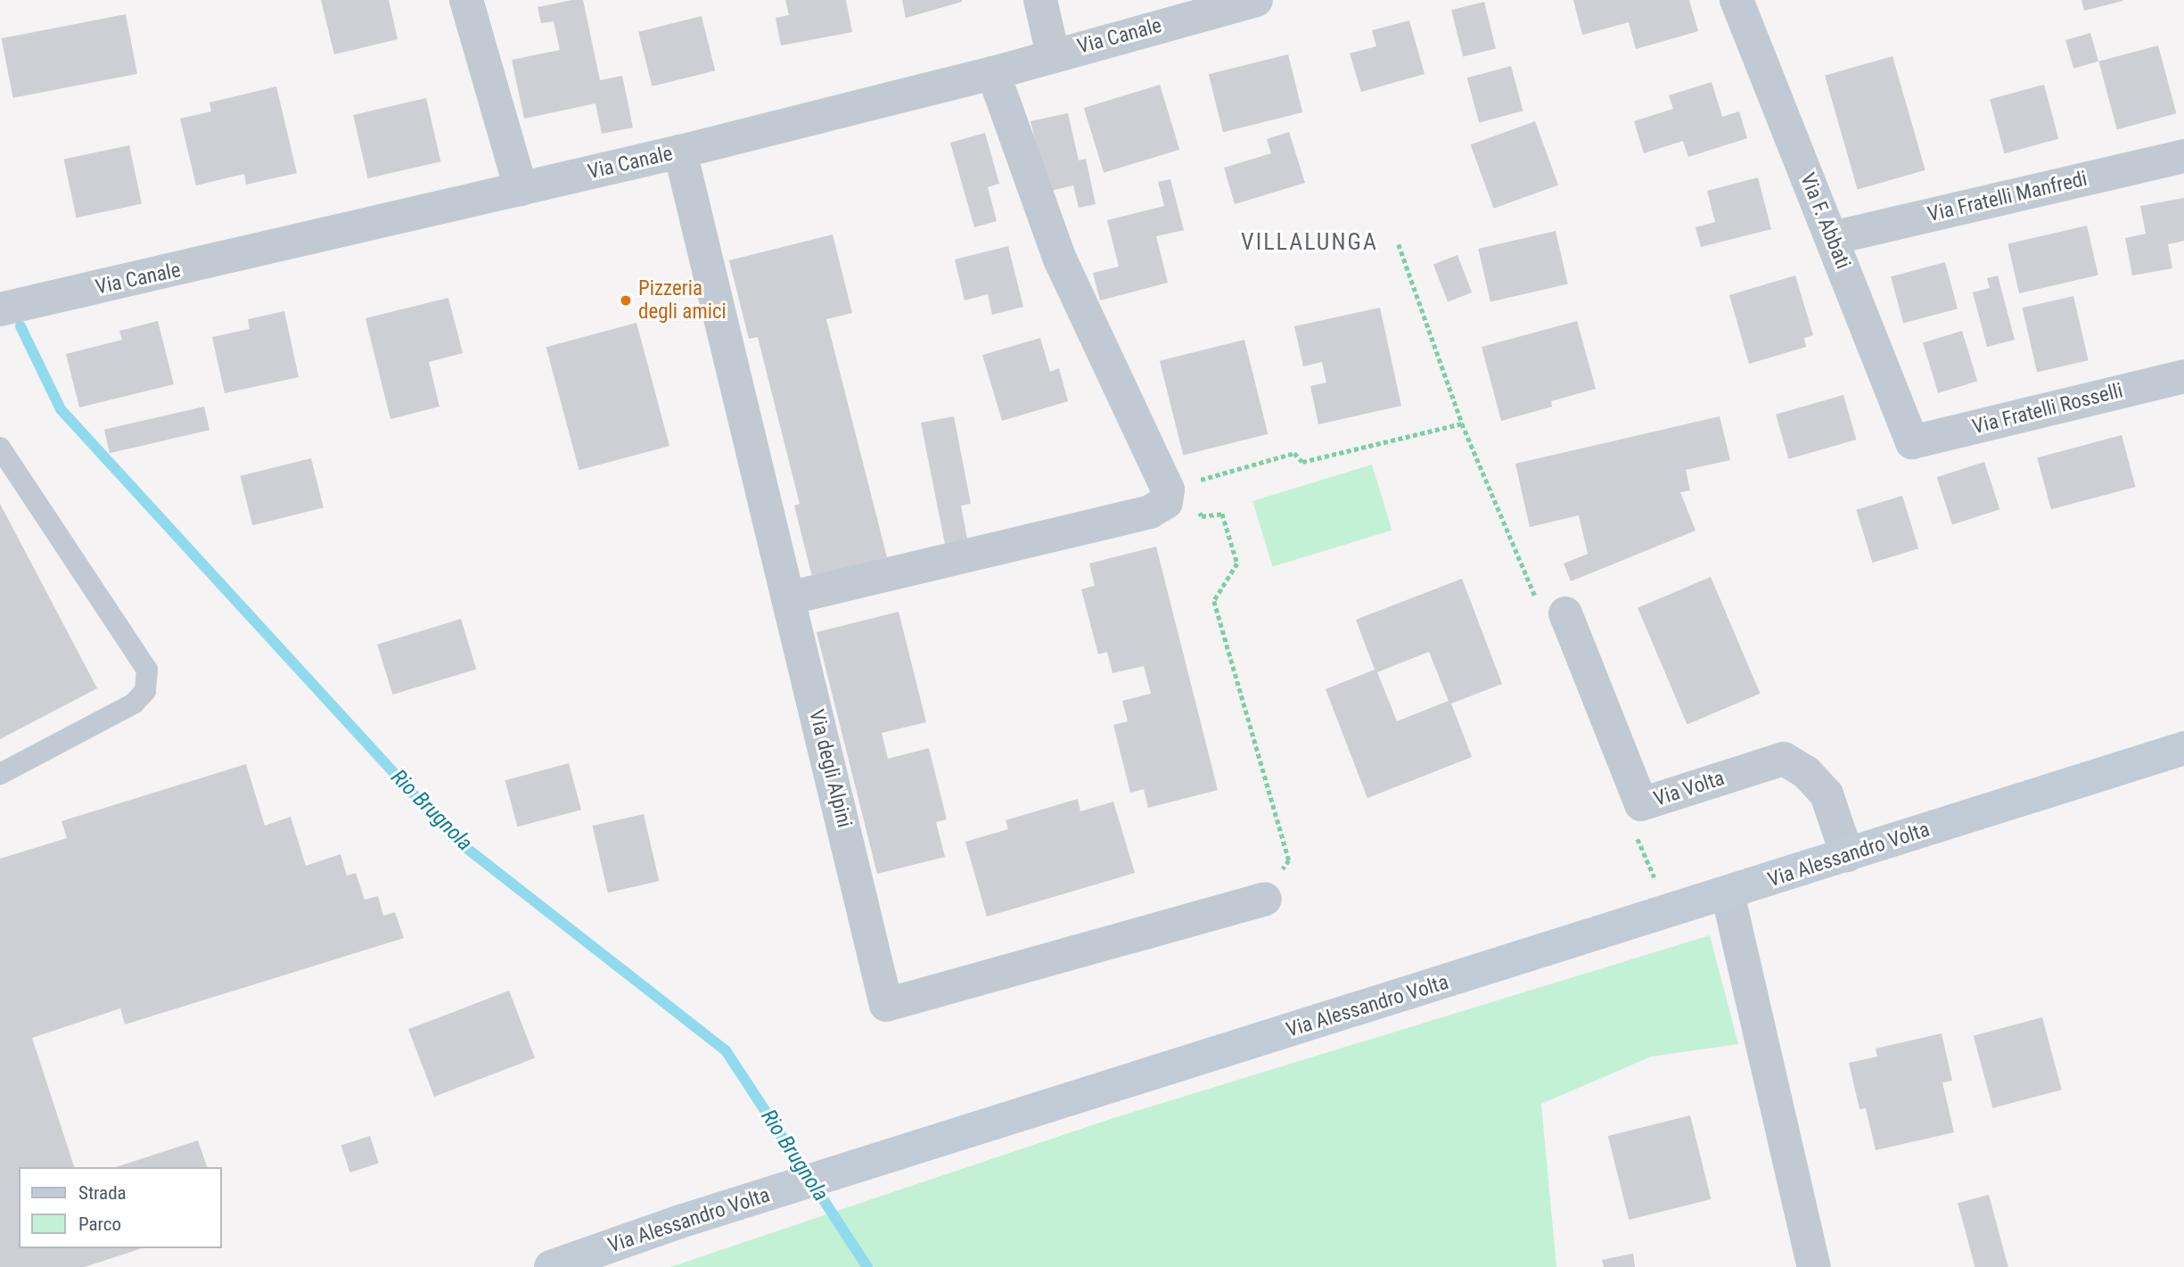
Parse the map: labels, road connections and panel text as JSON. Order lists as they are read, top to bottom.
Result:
{
  "streets": {
    "main road": ["Via Alessandro Volta"],
    "street": [
      "Via Canale",
      "Via Fratelli Manfredi",
      "Via F. Abbati",
      "Via Fratelli Rosselli",
      "Via degli Alpini",
      "Via Volta"
    ]
  },
  "crossings": [
    ["Via Canale", "Via degli Alpini"],
    ["Via Fratelli Manfredi", "Via F. Abbati"],
    ["Via F. Abbati", "Via Fratelli Rosselli"],
    ["Via Volta", "Via Alessandro Volta"]
  ],
  "districts": ["VILLALUNGA"],
  "water": ["Rio Brugnola"],
  "places": ["Pizzeria degli amici"],
  "legend": ["Strada", "Parco"]
}
